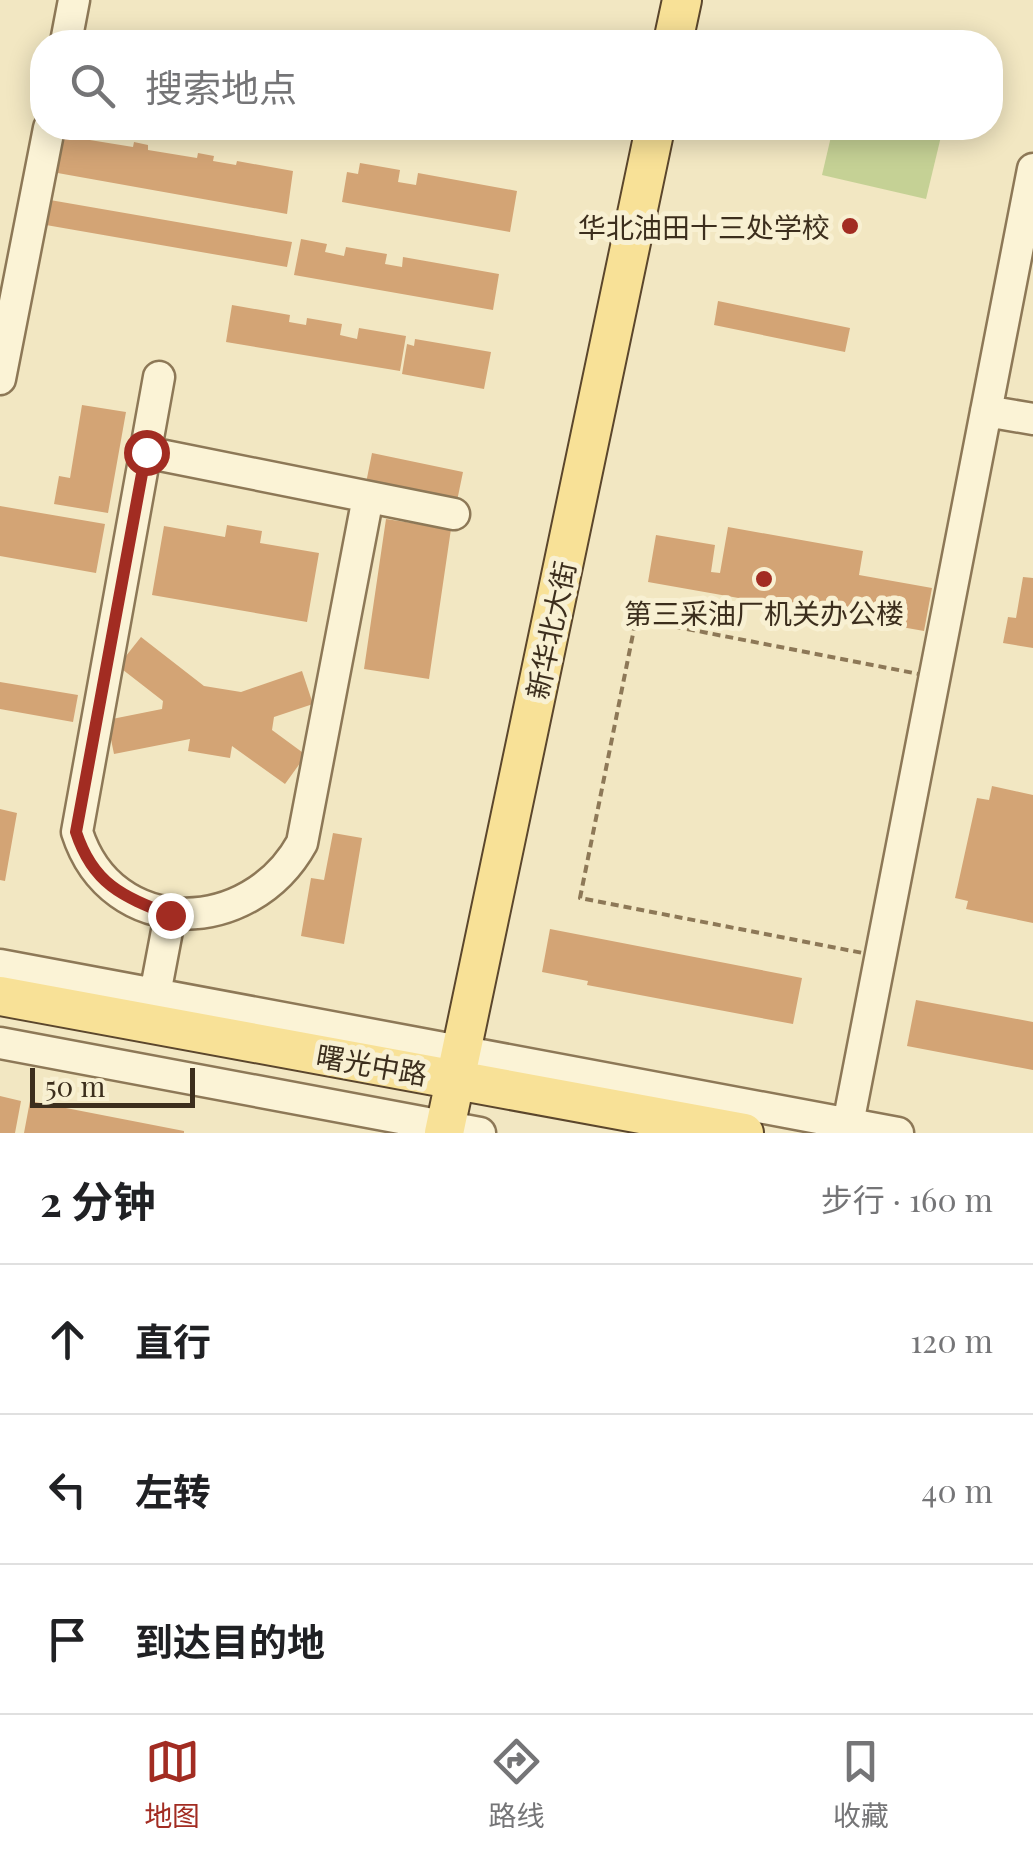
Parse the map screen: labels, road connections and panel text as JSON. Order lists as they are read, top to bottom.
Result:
{
  "streets": {
    "main road": ["新华北大街", "曙光中路"]
  },
  "crossings": [
    ["新华北大街", "曙光中路"]
  ],
  "places": ["华北油田十三处学校", "第三采油厂机关办公楼"],
  "scale_bar": "50 m",
  "page": {
    "search": "搜索地点",
    "scale": "50 m",
    "heading": ["2 分钟", "步行 · 160 m"],
    "list": [
      ["直行", "120 m"],
      ["左转", "40 m"],
      "到达目的地"
    ],
    "nav": ["地图", "路线", "收藏"]
  }
}
